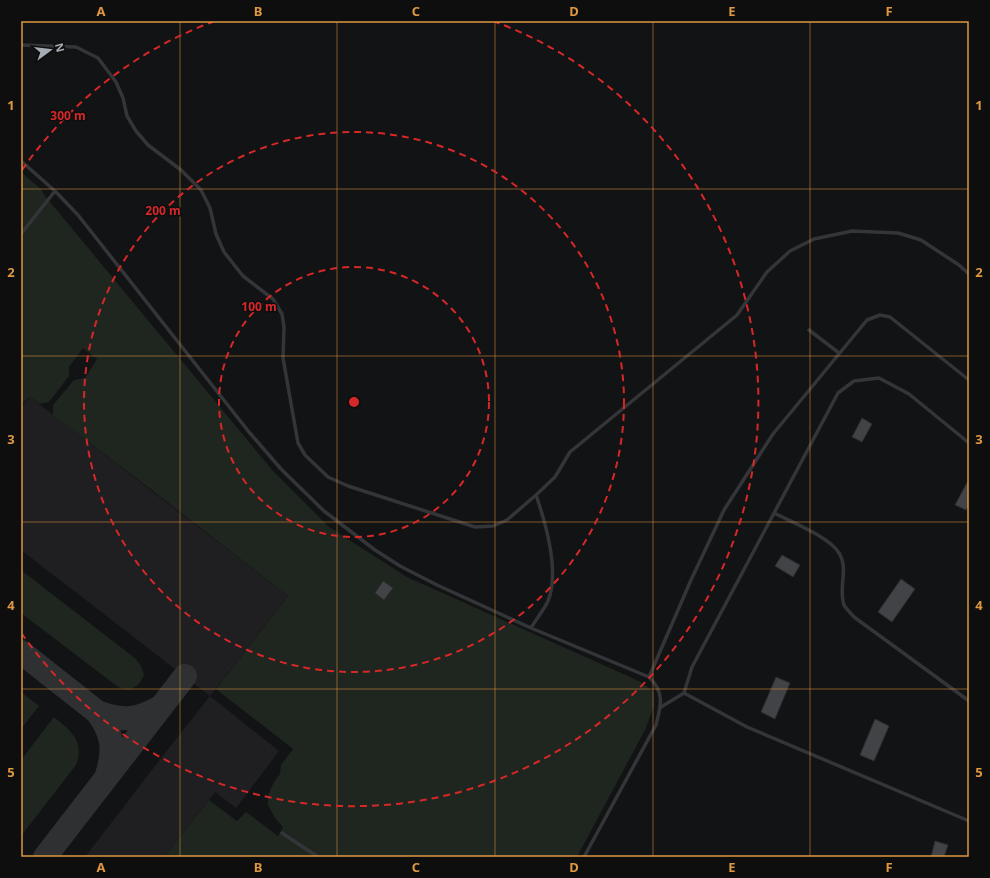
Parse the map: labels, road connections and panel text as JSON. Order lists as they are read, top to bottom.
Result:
{
  "north": "right",
  "grid": {
    "columns": [
      "A",
      "B",
      "C",
      "D",
      "E",
      "F"
    ],
    "rows": [
      "1",
      "2",
      "3",
      "4",
      "5"
    ]
  },
  "rings": ["300 m", "200 m", "100 m"]
}
